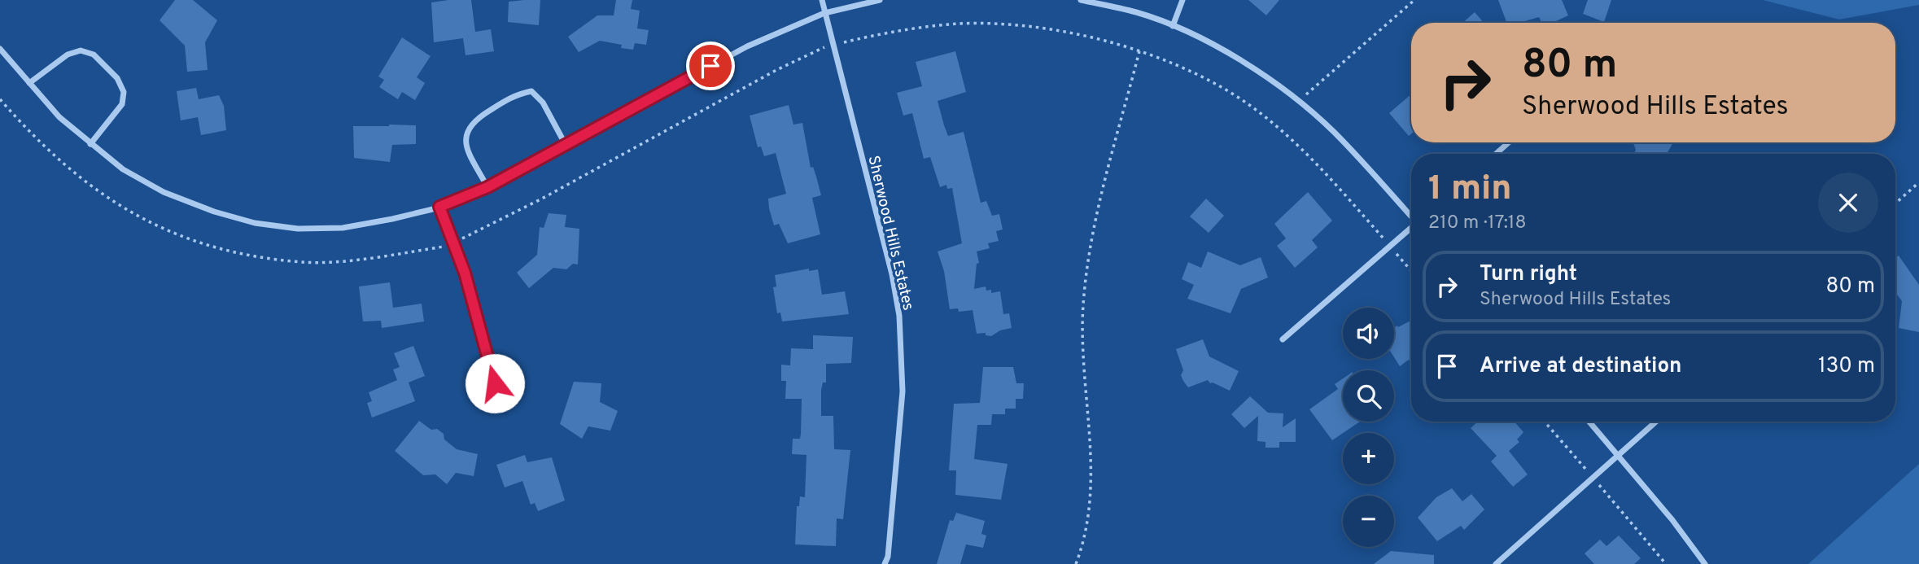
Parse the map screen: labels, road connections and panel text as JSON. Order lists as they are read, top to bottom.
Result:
{
  "streets": {
    "street": ["Sherwood Hills Estates"]
  },
  "page": {
    "turn": ["80 m", "Sherwood Hills Estates"],
    "heading": ["1 min", "210 m · 17:18"],
    "list": [
      {
        "name": "Turn right",
        "note": "Sherwood Hills Estates",
        "value": "80 m"
      },
      {
        "name": "Arrive at destination",
        "value": "130 m"
      }
    ],
    "map_buttons": ["+", "−"]
  }
}
